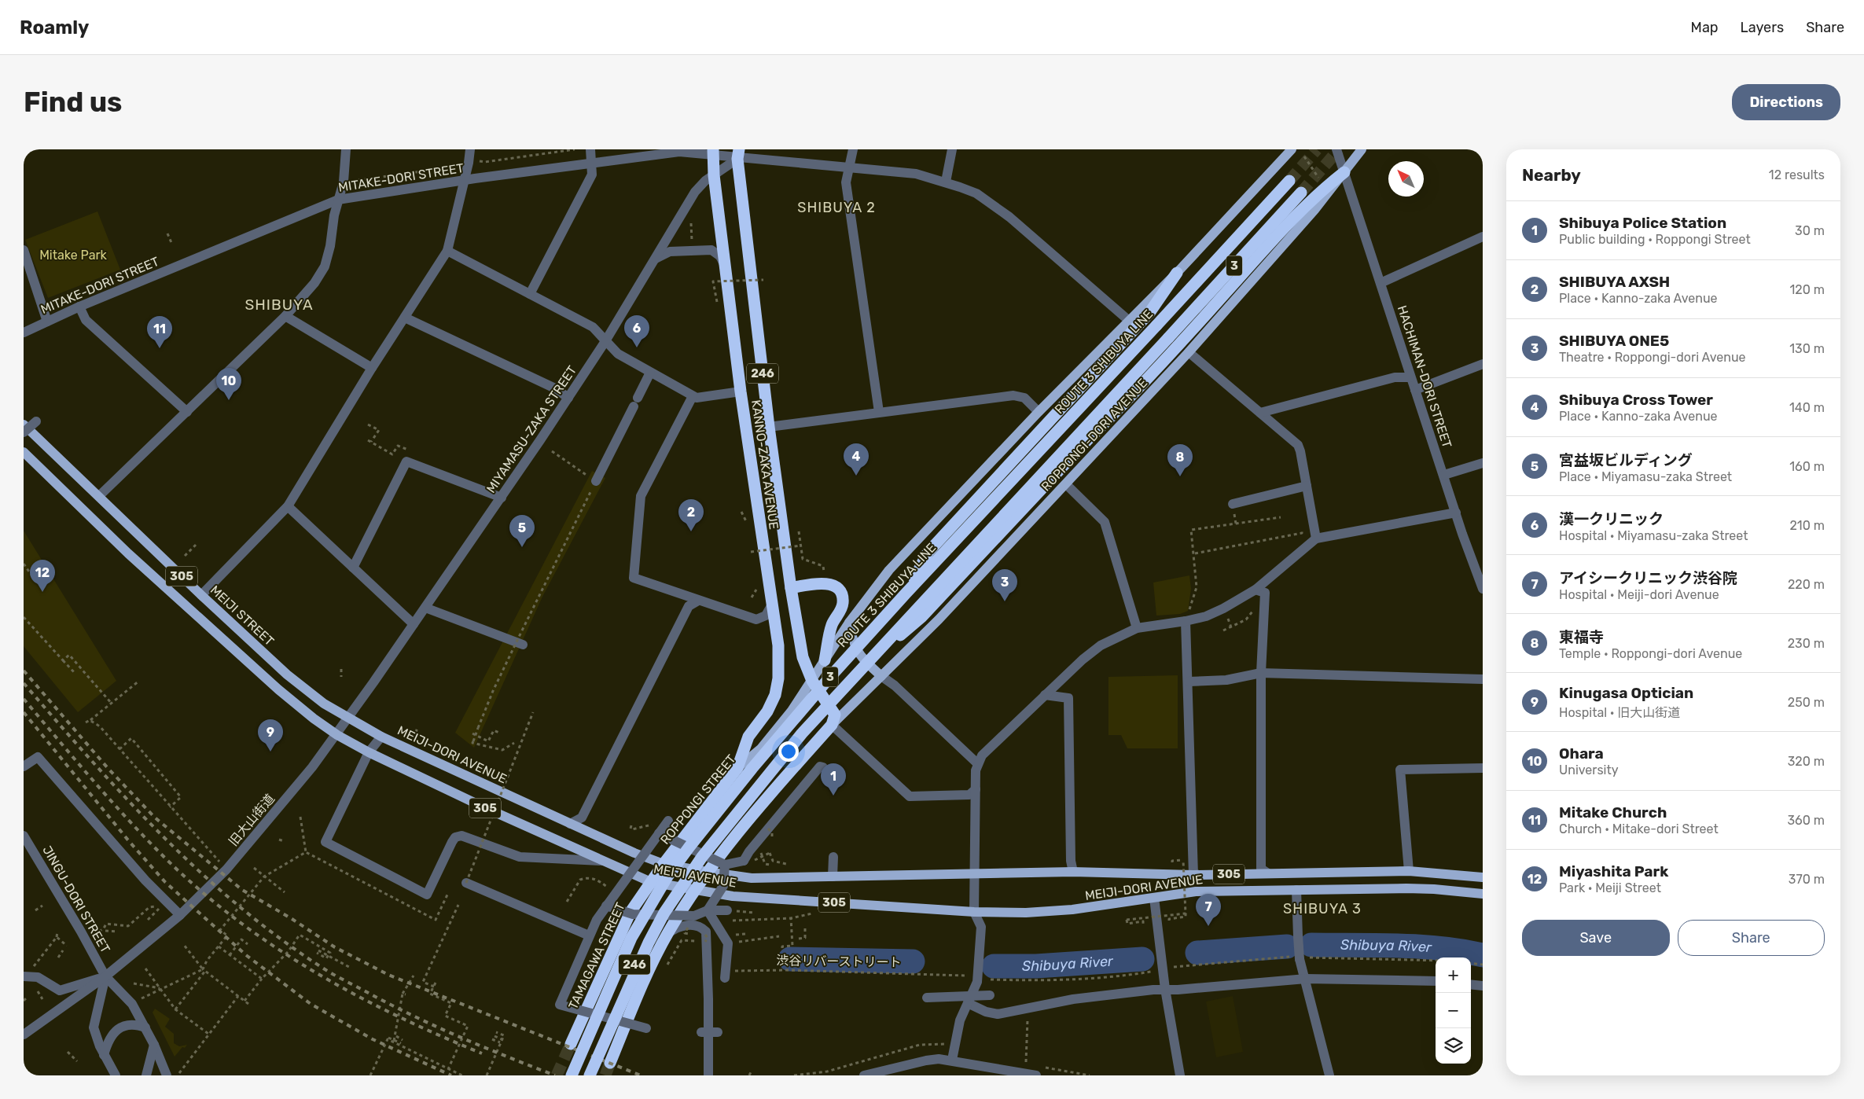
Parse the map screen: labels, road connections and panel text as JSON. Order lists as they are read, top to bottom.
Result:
{
  "streets": {
    "highway": [
      "3",
      "ROUTE 3 SHIBUYA LINE",
      "246",
      "KANNO-ZAKA AVENUE",
      "ROPPONGI STREET",
      "TAMAGAWA STREET"
    ],
    "main road": [
      "ROPPONGI-DORI AVENUE",
      "305",
      "MEIJI STREET",
      "MEIJI-DORI AVENUE",
      "MEIJI AVENUE"
    ],
    "street": [
      "MITAKE-DORI STREET",
      "HACHIMAN-DORI STREET",
      "MIYAMASU-ZAKA STREET",
      "旧大山街道",
      "JINGU-DORI STREET"
    ],
    "path": ["渋谷リバーストリート"]
  },
  "crossings": [
    ["MITAKE-DORI STREET", "MIYAMASU-ZAKA STREET"],
    ["MITAKE-DORI STREET", "KANNO-ZAKA AVENUE"],
    ["246", "ROPPONGI-DORI AVENUE"],
    ["246", "KANNO-ZAKA AVENUE"],
    ["246", "ROPPONGI STREET"],
    ["246", "MEIJI AVENUE"],
    ["246", "TAMAGAWA STREET"],
    ["HACHIMAN-DORI STREET", "ROPPONGI-DORI AVENUE"],
    ["MIYAMASU-ZAKA STREET", "KANNO-ZAKA AVENUE"],
    ["MIYAMASU-ZAKA STREET", "MEIJI STREET"],
    ["MIYAMASU-ZAKA STREET", "MEIJI-DORI AVENUE"],
    ["MIYAMASU-ZAKA STREET", "旧大山街道"],
    ["ROPPONGI-DORI AVENUE", "KANNO-ZAKA AVENUE"],
    ["KANNO-ZAKA AVENUE", "ROPPONGI STREET"],
    ["305", "旧大山街道"],
    ["305", "MEIJI AVENUE"],
    ["MEIJI STREET", "MEIJI-DORI AVENUE"],
    ["MEIJI STREET", "旧大山街道"],
    ["MEIJI-DORI AVENUE", "旧大山街道"],
    ["MEIJI-DORI AVENUE", "MEIJI AVENUE"],
    ["ROPPONGI STREET", "MEIJI AVENUE"],
    ["ROPPONGI STREET", "TAMAGAWA STREET"],
    ["旧大山街道", "JINGU-DORI STREET"],
    ["MEIJI AVENUE", "TAMAGAWA STREET"]
  ],
  "districts": ["SHIBUYA 2", "SHIBUYA", "SHIBUYA 3"],
  "water": ["Shibuya River"],
  "parks": ["Mitake Park"],
  "north": "top left",
  "page": {
    "header": "Roamly",
    "nav": ["Map", "Layers", "Share"],
    "buttons": [
      "Directions",
      ["Save", "Share"]
    ],
    "title": "Find us",
    "heading": ["Nearby", "12 results"],
    "list": [
      {
        "mark": "1",
        "name": "Shibuya Police Station",
        "note": "Public building · Roppongi Street",
        "value": "30 m"
      },
      {
        "mark": "2",
        "name": "SHIBUYA AXSH",
        "note": "Place · Kanno-zaka Avenue",
        "value": "120 m"
      },
      {
        "mark": "3",
        "name": "SHIBUYA ONE5",
        "note": "Theatre · Roppongi-dori Avenue",
        "value": "130 m"
      },
      {
        "mark": "4",
        "name": "Shibuya Cross Tower",
        "note": "Place · Kanno-zaka Avenue",
        "value": "140 m"
      },
      {
        "mark": "5",
        "name": "宮益坂ビルディング",
        "note": "Place · Miyamasu-zaka Street",
        "value": "160 m"
      },
      {
        "mark": "6",
        "name": "漢一クリニック",
        "note": "Hospital · Miyamasu-zaka Street",
        "value": "210 m"
      },
      {
        "mark": "7",
        "name": "アイシークリニック渋谷院",
        "note": "Hospital · Meiji-dori Avenue",
        "value": "220 m"
      },
      {
        "mark": "8",
        "name": "東福寺",
        "note": "Temple · Roppongi-dori Avenue",
        "value": "230 m"
      },
      {
        "mark": "9",
        "name": "Kinugasa Optician",
        "note": "Hospital · 旧大山街道",
        "value": "250 m"
      },
      {
        "mark": "10",
        "name": "Ohara",
        "note": "University",
        "value": "320 m"
      },
      {
        "mark": "11",
        "name": "Mitake Church",
        "note": "Church · Mitake-dori Street",
        "value": "360 m"
      },
      {
        "mark": "12",
        "name": "Miyashita Park",
        "note": "Park · Meiji Street",
        "value": "370 m"
      }
    ],
    "pins": [
      "6",
      "11",
      "10",
      "4",
      "8",
      "2",
      "5",
      "12",
      "3",
      "9",
      "1",
      "7"
    ],
    "map_buttons": ["+", "−"]
  }
}
